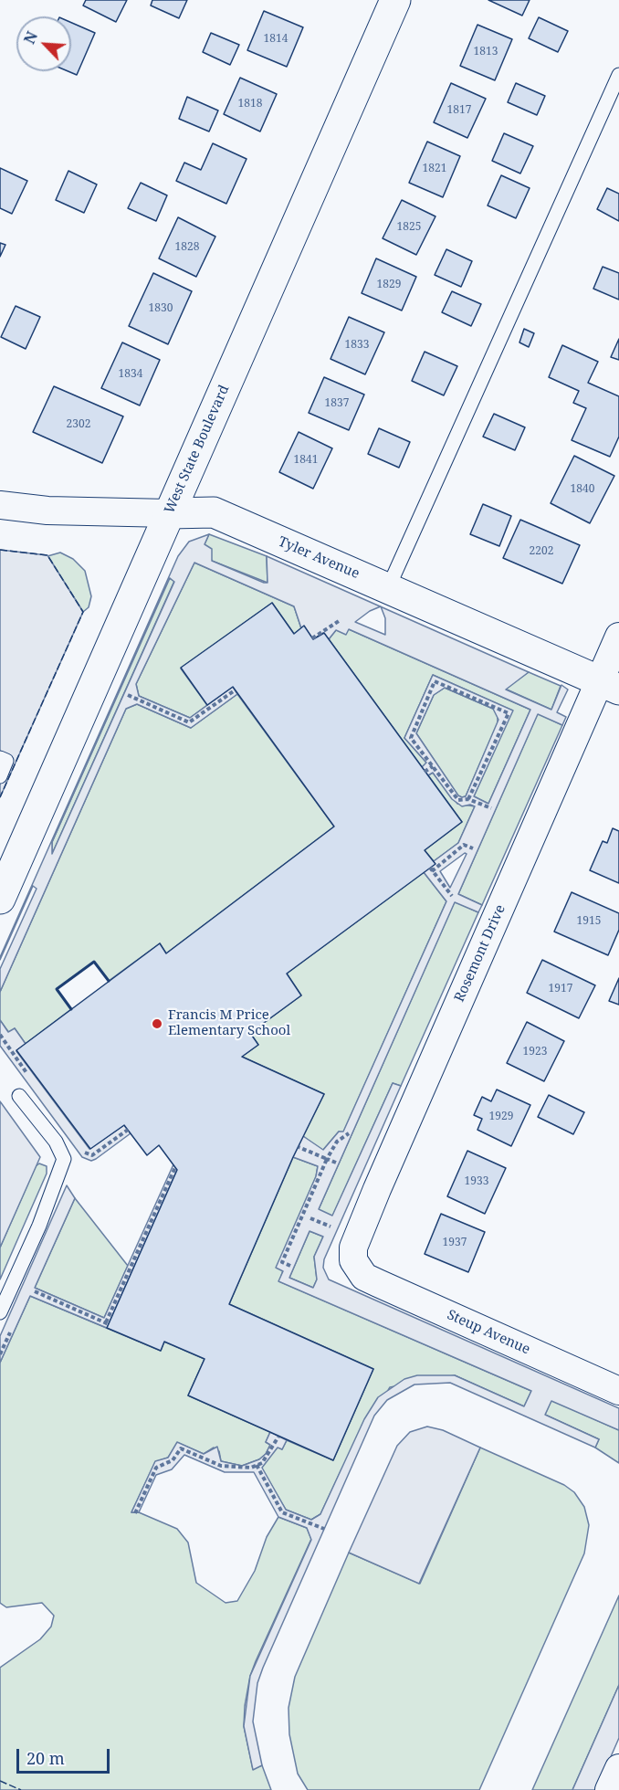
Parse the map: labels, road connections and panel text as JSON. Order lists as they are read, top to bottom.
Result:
{
  "streets": {
    "main road": ["West State Boulevard", "Tyler Avenue"],
    "street": ["Rosemont Drive", "Steup Avenue"]
  },
  "crossings": [
    ["West State Boulevard", "Tyler Avenue"],
    ["Tyler Avenue", "Rosemont Drive"],
    ["Rosemont Drive", "Steup Avenue"]
  ],
  "places": ["Francis M Price Elementary School"],
  "house_numbers": [
    "1814",
    "1813",
    "1818",
    "1817",
    "1821",
    "1825",
    "1828",
    "1829",
    "1830",
    "1833",
    "1834",
    "1837",
    "2302",
    "1841",
    "1840",
    "2202",
    "1915",
    "1917",
    "1923",
    "1929",
    "1933",
    "1937"
  ],
  "scale_bar": "20 m",
  "north": "top left"
}
